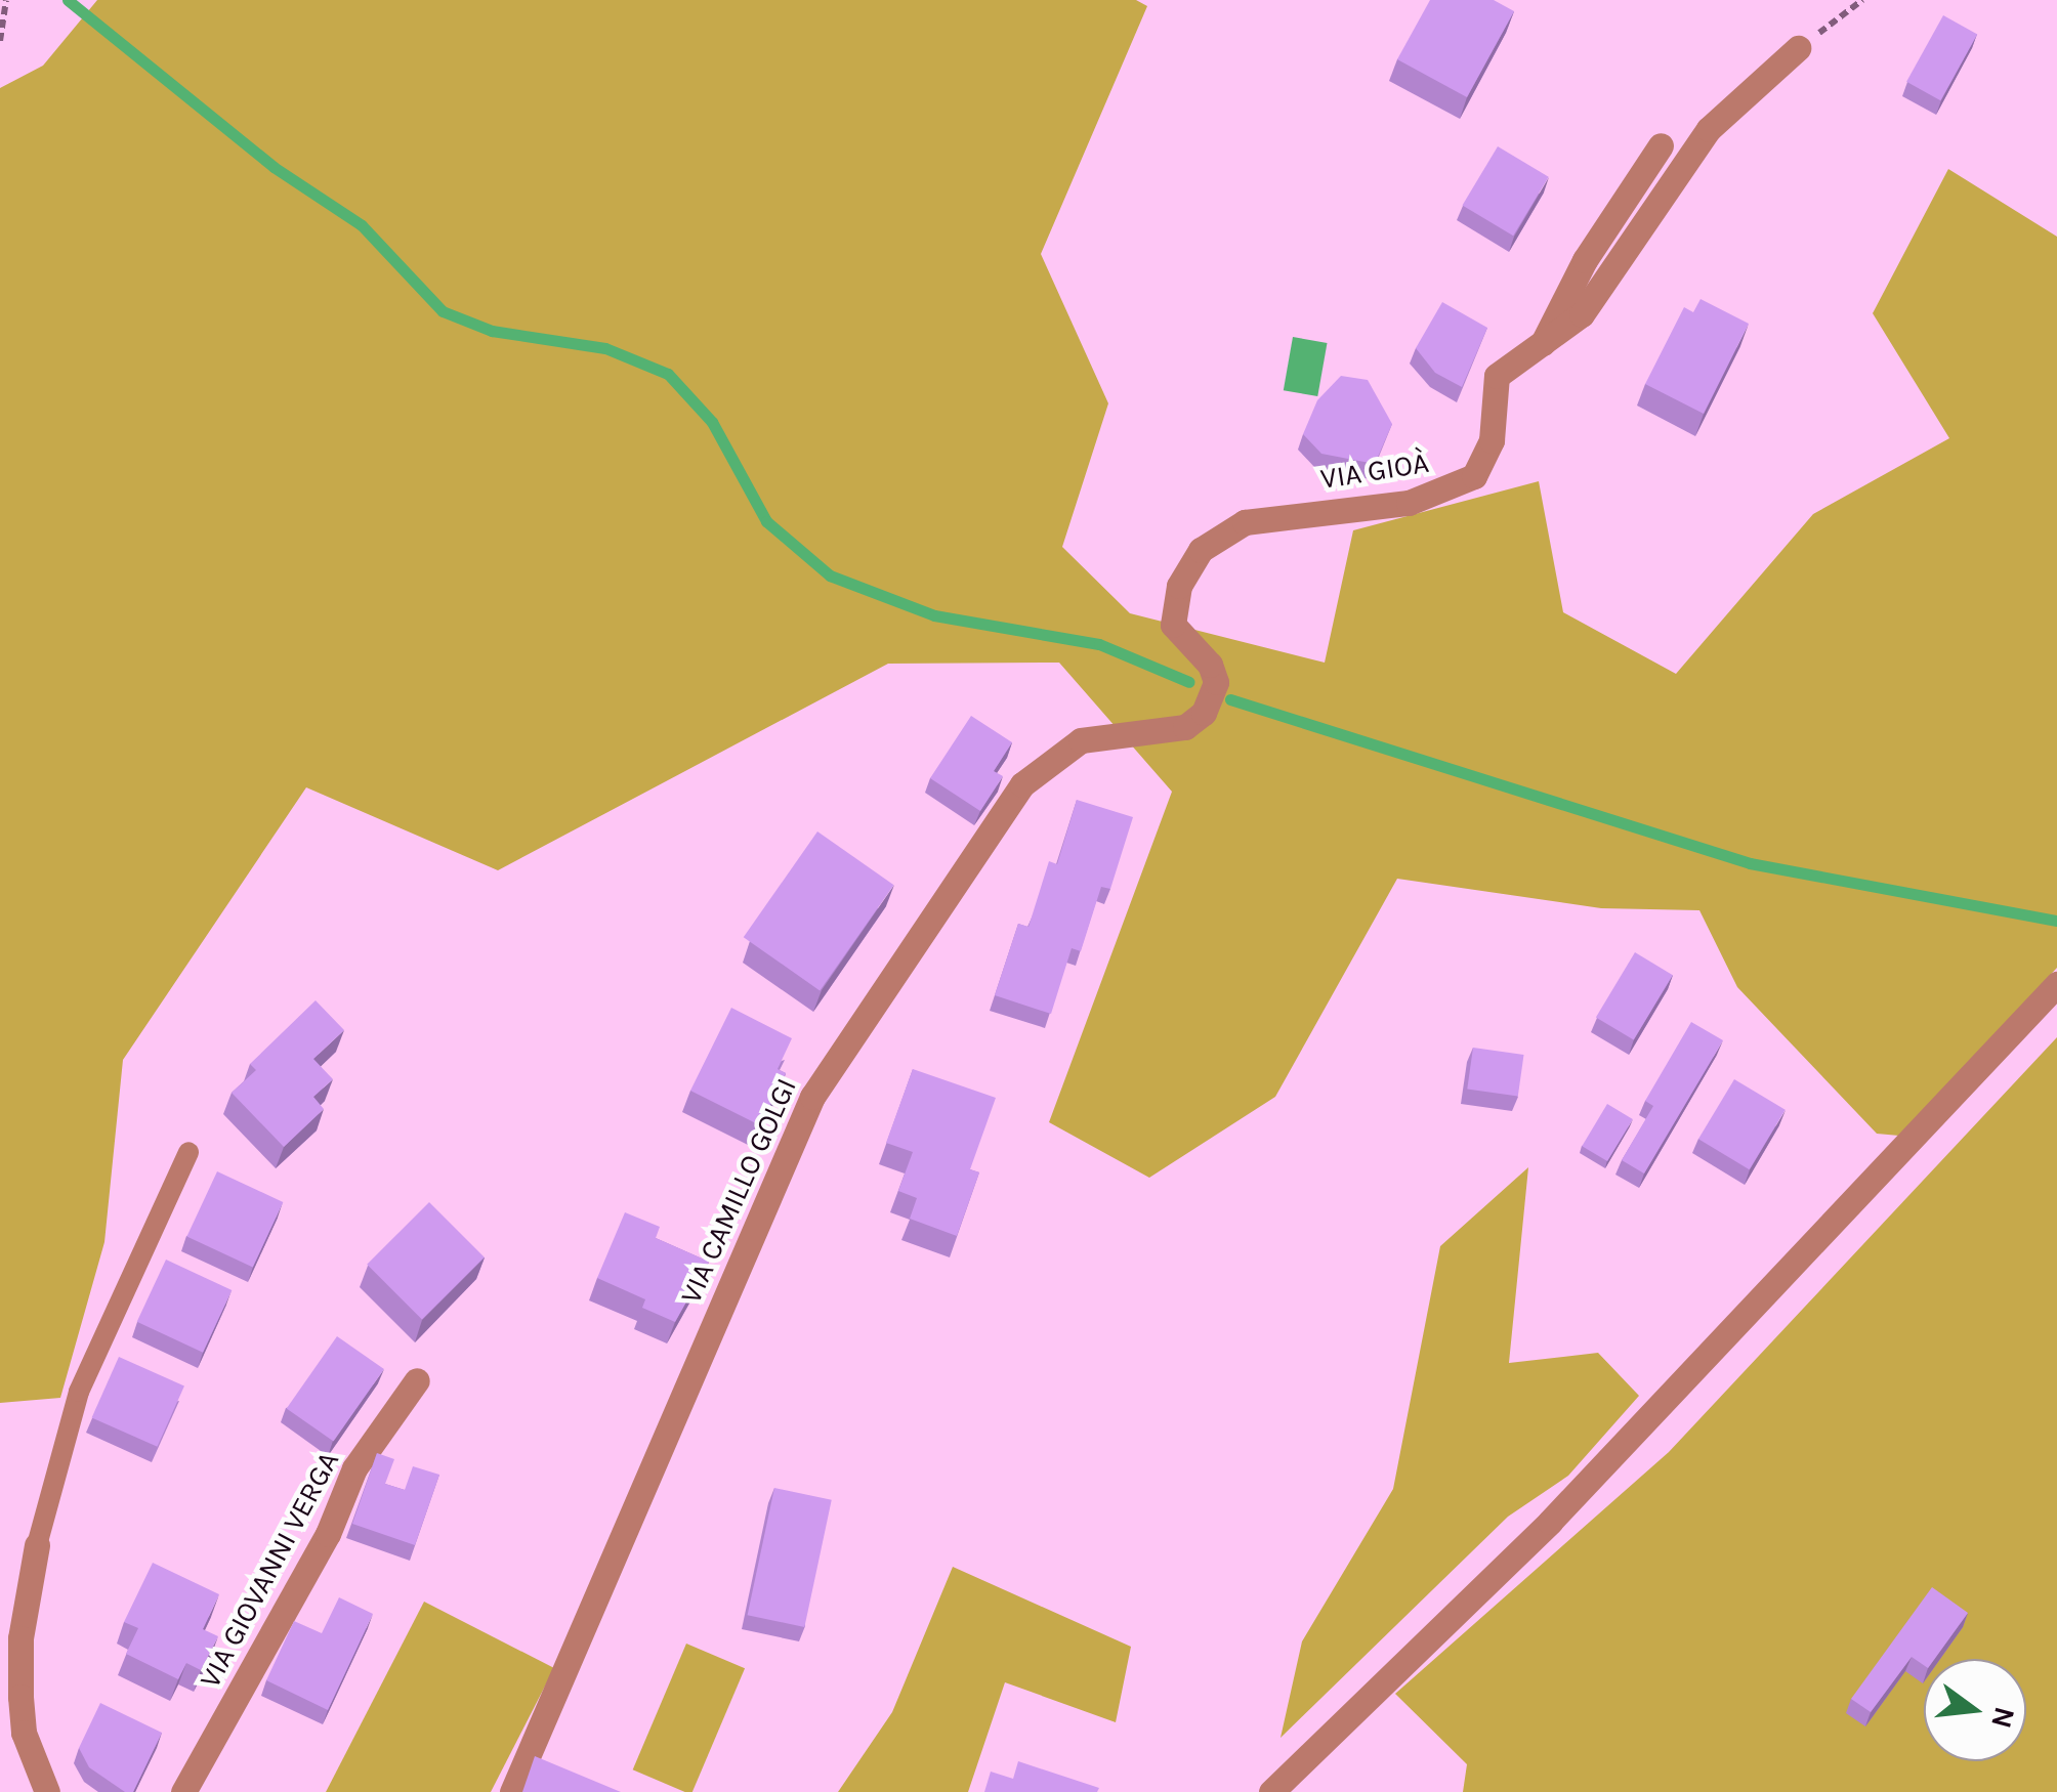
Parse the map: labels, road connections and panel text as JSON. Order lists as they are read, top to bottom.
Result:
{
  "streets": {
    "street": ["VIA GIOÀ", "VIA CAMILLO GOLGI", "VIA GIOVANNI VERGA"]
  },
  "crossings": [
    ["VIA GIOÀ", "VIA CAMILLO GOLGI"]
  ],
  "north": "right"
}
